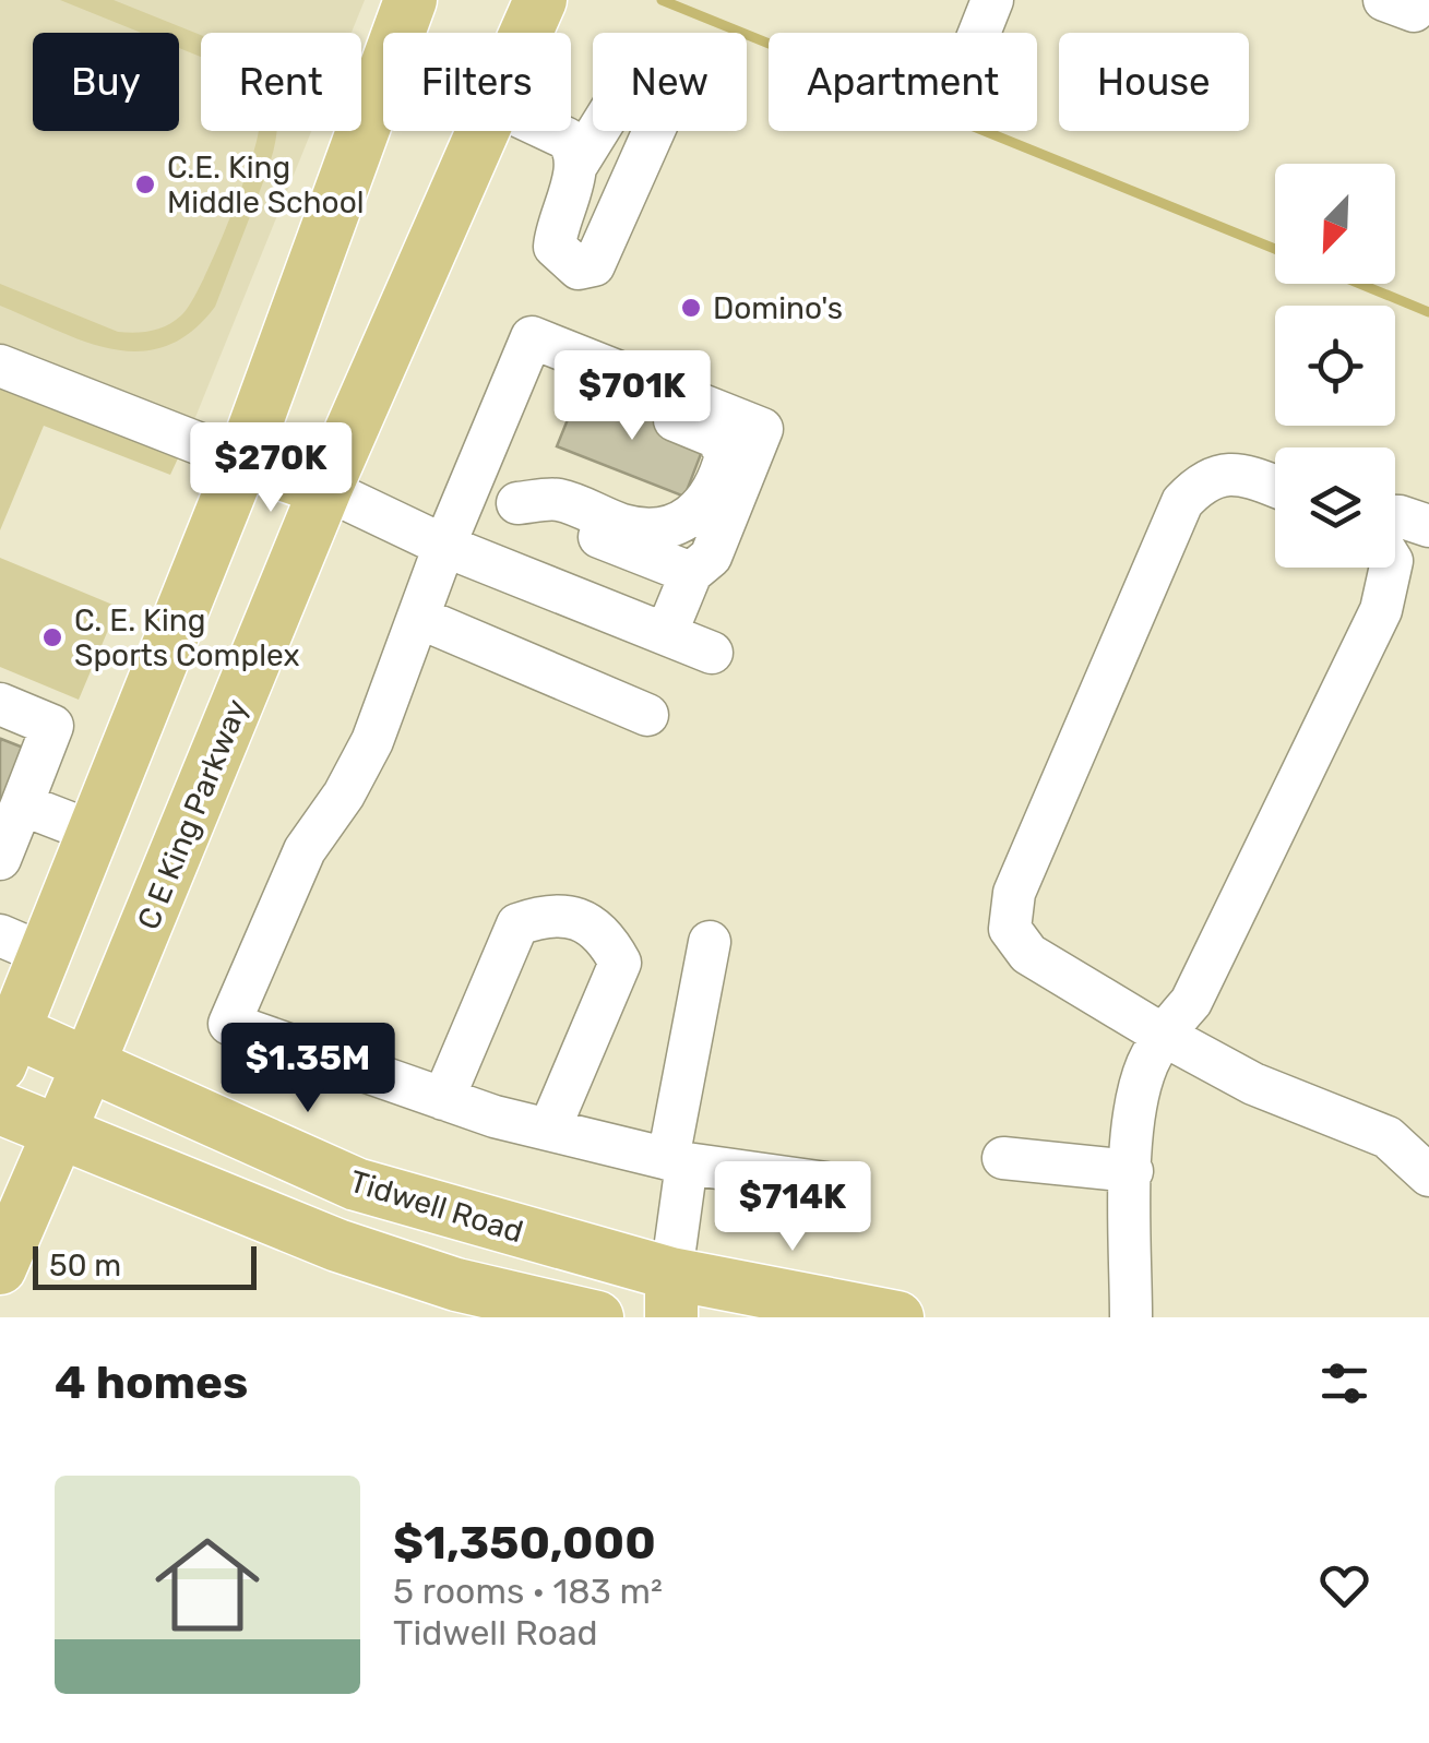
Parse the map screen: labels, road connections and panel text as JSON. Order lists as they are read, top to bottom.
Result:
{
  "streets": {
    "main road": ["C E King Parkway", "Tidwell Road"]
  },
  "crossings": [
    ["C E King Parkway", "Tidwell Road"]
  ],
  "places": ["C.E. King Middle School", "Domino's", "C. E. King Sports Complex"],
  "scale_bar": "50 m",
  "north": "bottom left",
  "page": {
    "chip": [
      "Buy",
      "Rent",
      "Filters",
      "New",
      "Apartment",
      "House"
    ],
    "price": [
      "$701K",
      "$270K",
      "$1.35M",
      "$714K"
    ],
    "scale": "50 m",
    "heading": "4 homes",
    "list": [
      {
        "name": "$1,350,000",
        "note": "5 rooms · 183 m² · Tidwell Road"
      }
    ]
  }
}
